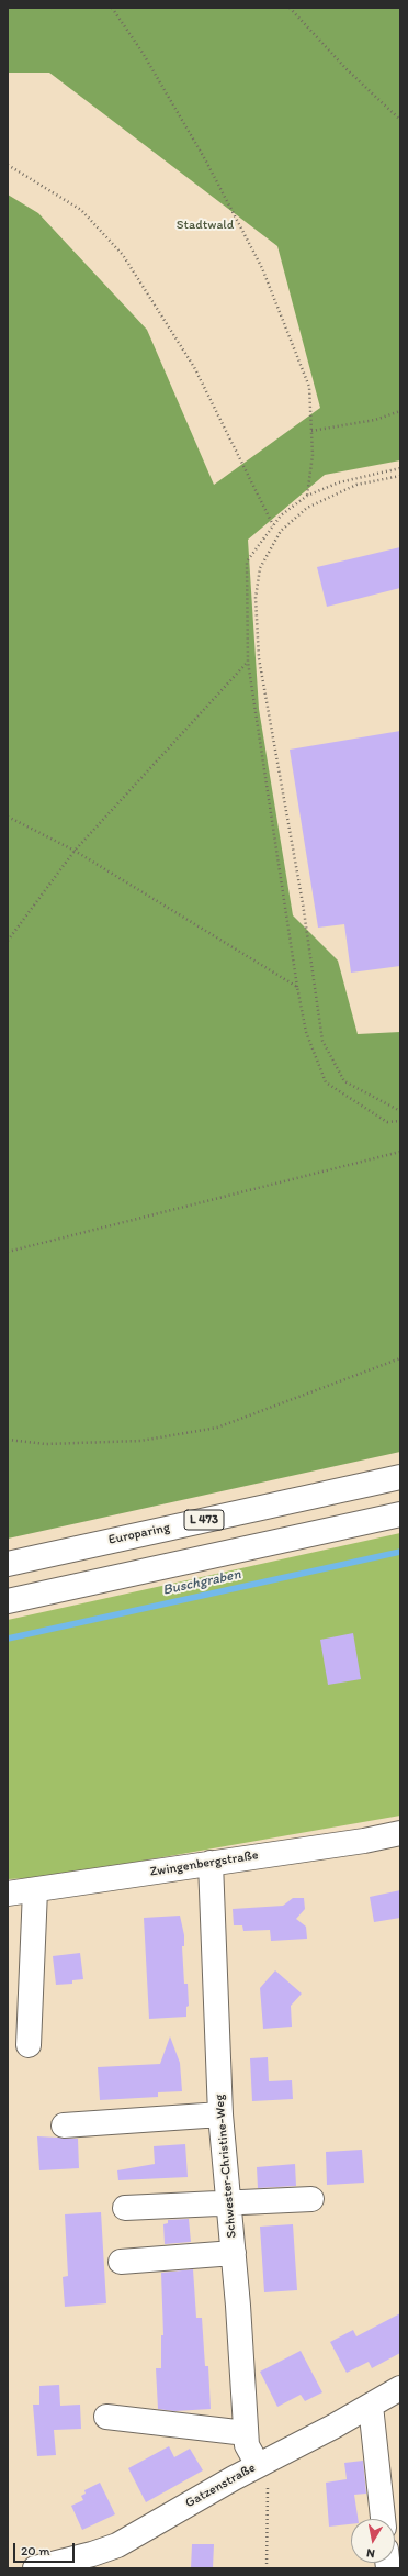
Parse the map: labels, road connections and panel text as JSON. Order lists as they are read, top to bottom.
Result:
{
  "streets": {
    "street": [
      "L 473",
      "Europaring",
      "Zwingenbergstraße",
      "Schwester-Christine-Weg",
      "Gatzenstraße"
    ]
  },
  "crossings": [
    ["Zwingenbergstraße", "Schwester-Christine-Weg"],
    ["Schwester-Christine-Weg", "Gatzenstraße"]
  ],
  "water": ["Buschgraben"],
  "parks": ["Stadtwald"],
  "scale_bar": "20 m",
  "north": "bottom"
}
